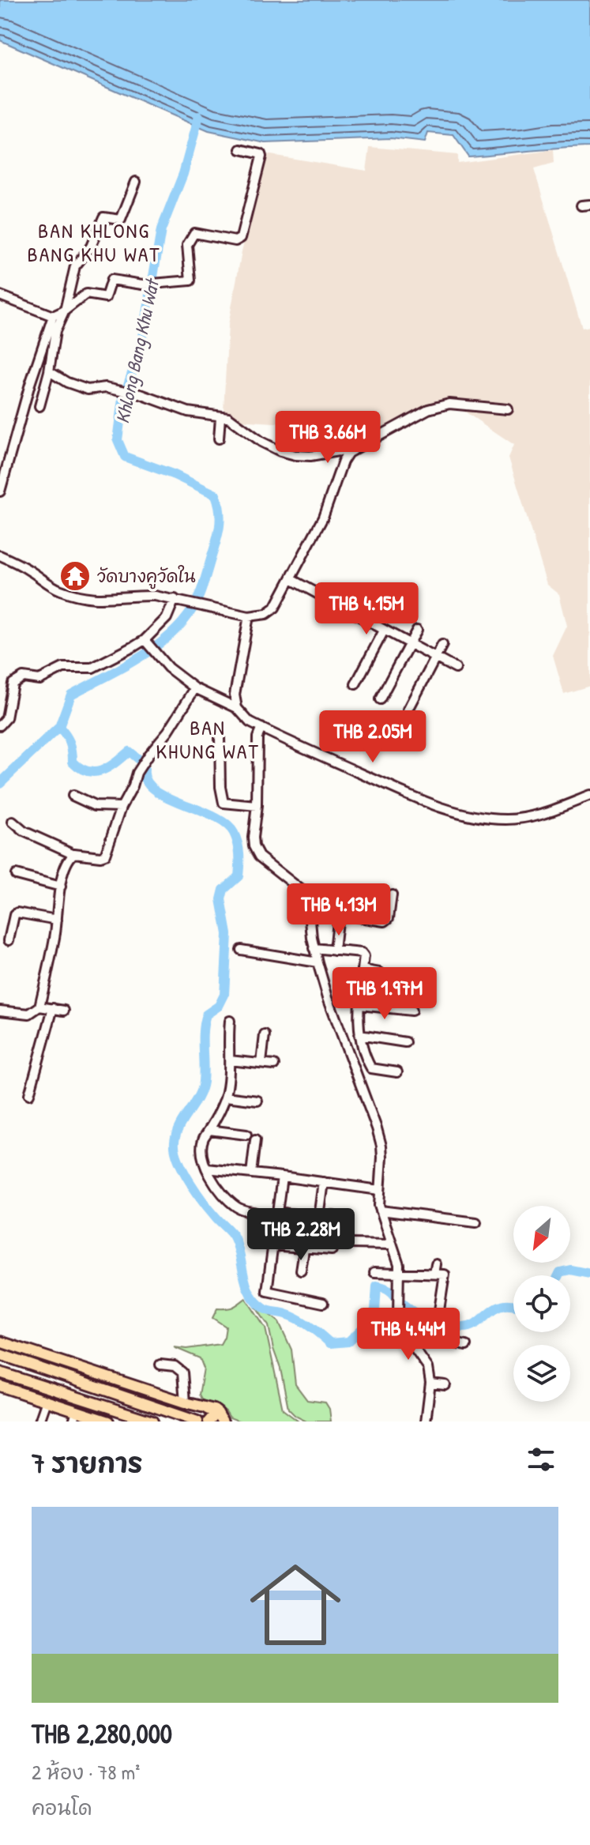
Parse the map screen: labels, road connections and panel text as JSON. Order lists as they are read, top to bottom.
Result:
{
  "districts": ["BAN KHLONG BANG KHU WAT", "BAN KHUNG WAT"],
  "water": ["Khlong Bang Khu Wat"],
  "places": {
    "temple": ["วัดบางคูวัดใน"]
  },
  "north": "bottom left",
  "page": {
    "price": [
      "THB 3.66M",
      "THB 4.15M",
      "THB 2.05M",
      "THB 4.13M",
      "THB 1.97M",
      "THB 2.28M",
      "THB 4.44M"
    ],
    "heading": "7 รายการ",
    "list": [
      {
        "name": "THB 2,280,000",
        "note": "2 ห้อง · 78 m² · คอนโด"
      }
    ]
  }
}
